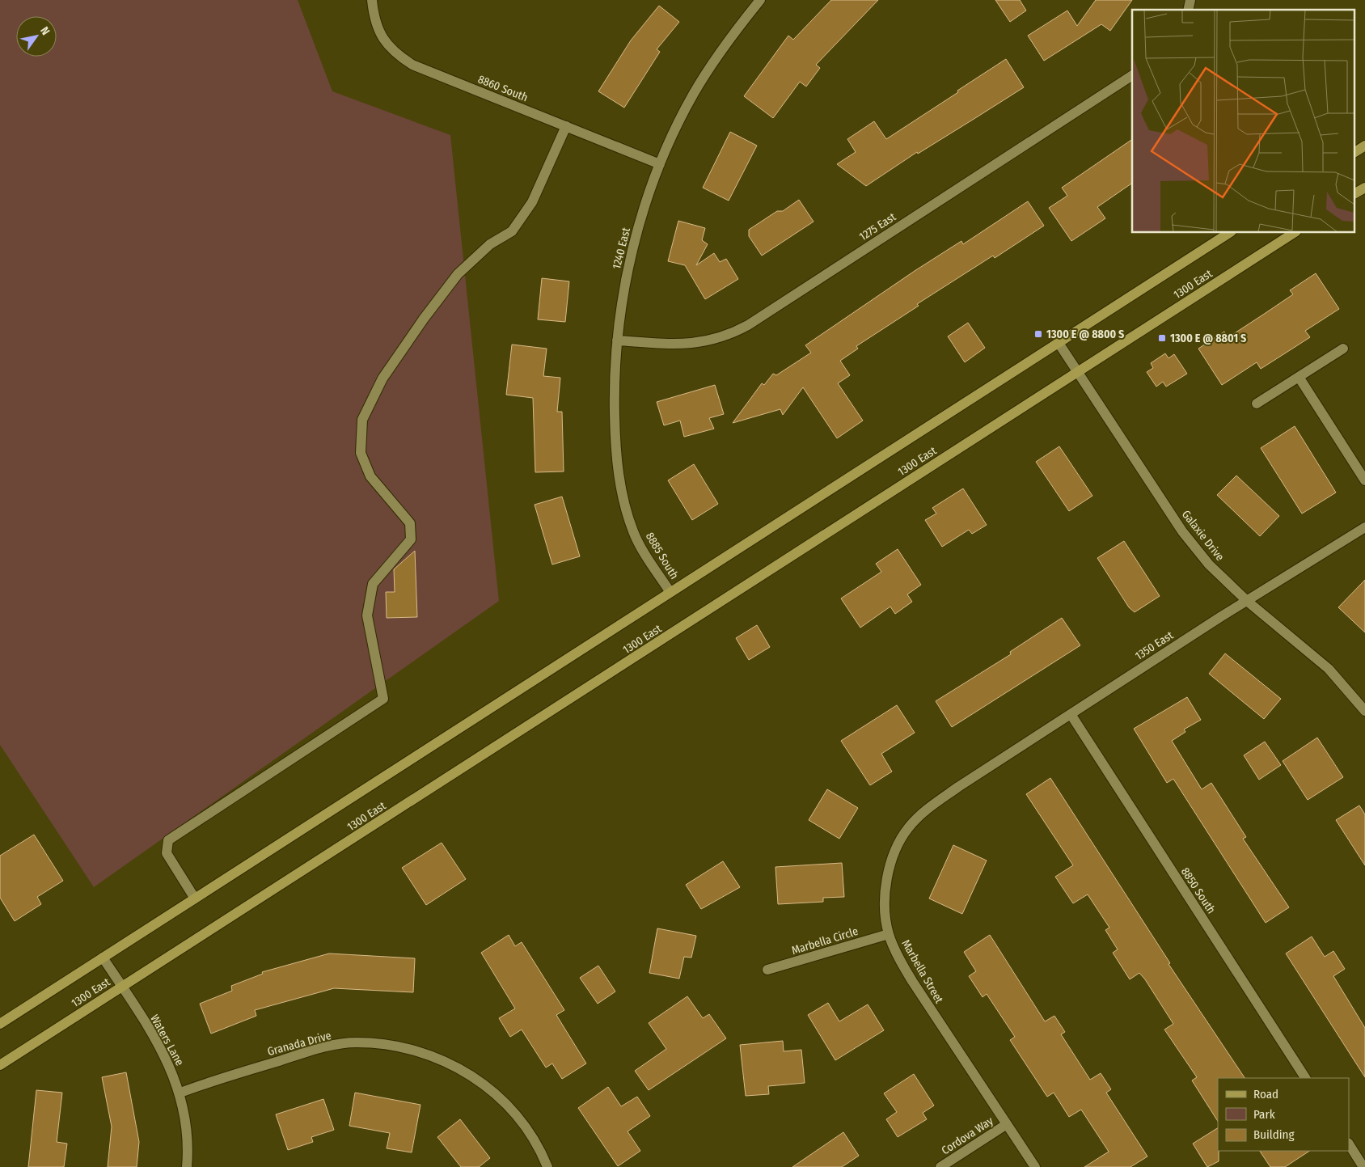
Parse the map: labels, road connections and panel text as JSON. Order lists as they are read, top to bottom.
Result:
{
  "streets": {
    "main road": ["1300 East"],
    "street": [
      "8860 South",
      "1275 East",
      "1240 East",
      "Galaxie Drive",
      "8885 South",
      "1350 East",
      "8850 South",
      "Marbella Circle",
      "Marbella Street",
      "Waters Lane",
      "Granada Drive",
      "Cordova Way"
    ]
  },
  "crossings": [
    ["8860 South", "1240 East"],
    ["1275 East", "1240 East"],
    ["1240 East", "8885 South"],
    ["1300 East", "Galaxie Drive"],
    ["1300 East", "8885 South"],
    ["1300 East", "Waters Lane"],
    ["Galaxie Drive", "1350 East"],
    ["1350 East", "8850 South"],
    ["1350 East", "Marbella Street"],
    ["Marbella Circle", "Marbella Street"],
    ["Marbella Street", "Cordova Way"],
    ["Waters Lane", "Granada Drive"]
  ],
  "places": {
    "transit": ["1300 E @ 8800 S", "1300 E @ 8801 S"]
  },
  "legend": ["Road", "Park", "Building"],
  "north": "top right"
}
